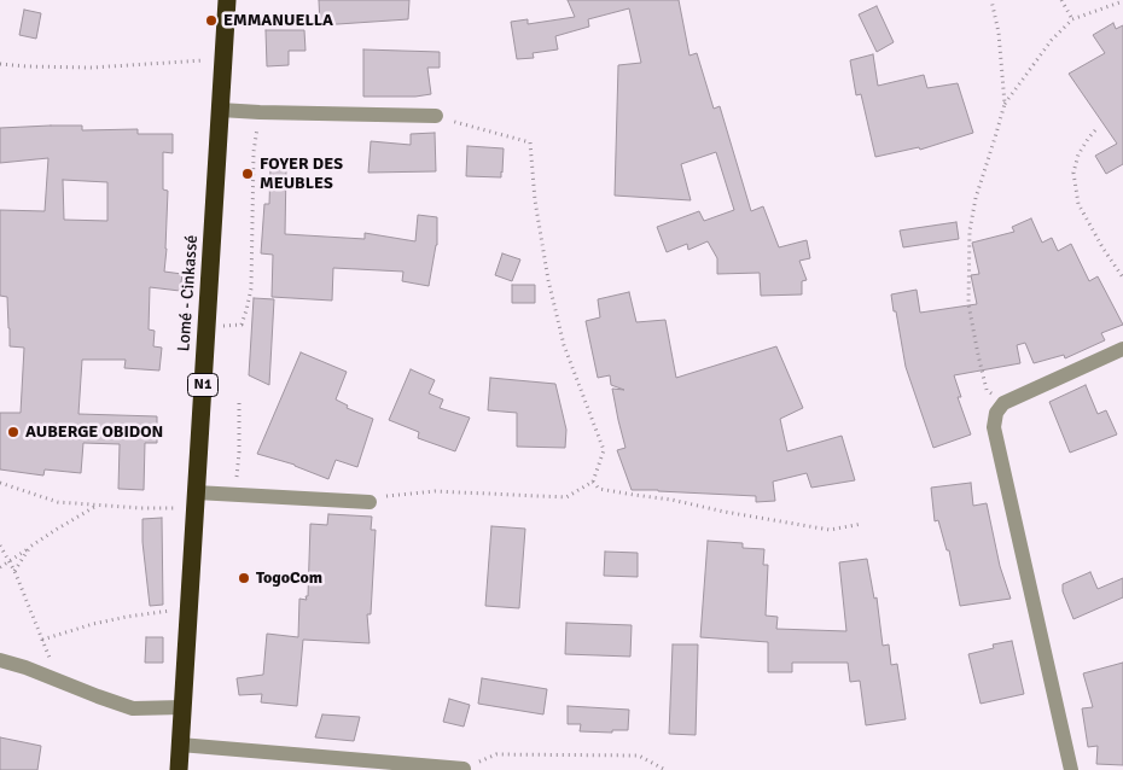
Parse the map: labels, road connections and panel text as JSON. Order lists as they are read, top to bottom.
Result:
{
  "streets": {
    "highway": ["Lomé - Cinkassé", "N1"]
  },
  "places": [
    "EMMANUELLA",
    "FOYER DES MEUBLES",
    "AUBERGE OBIDON",
    "TogoCom"
  ]
}
